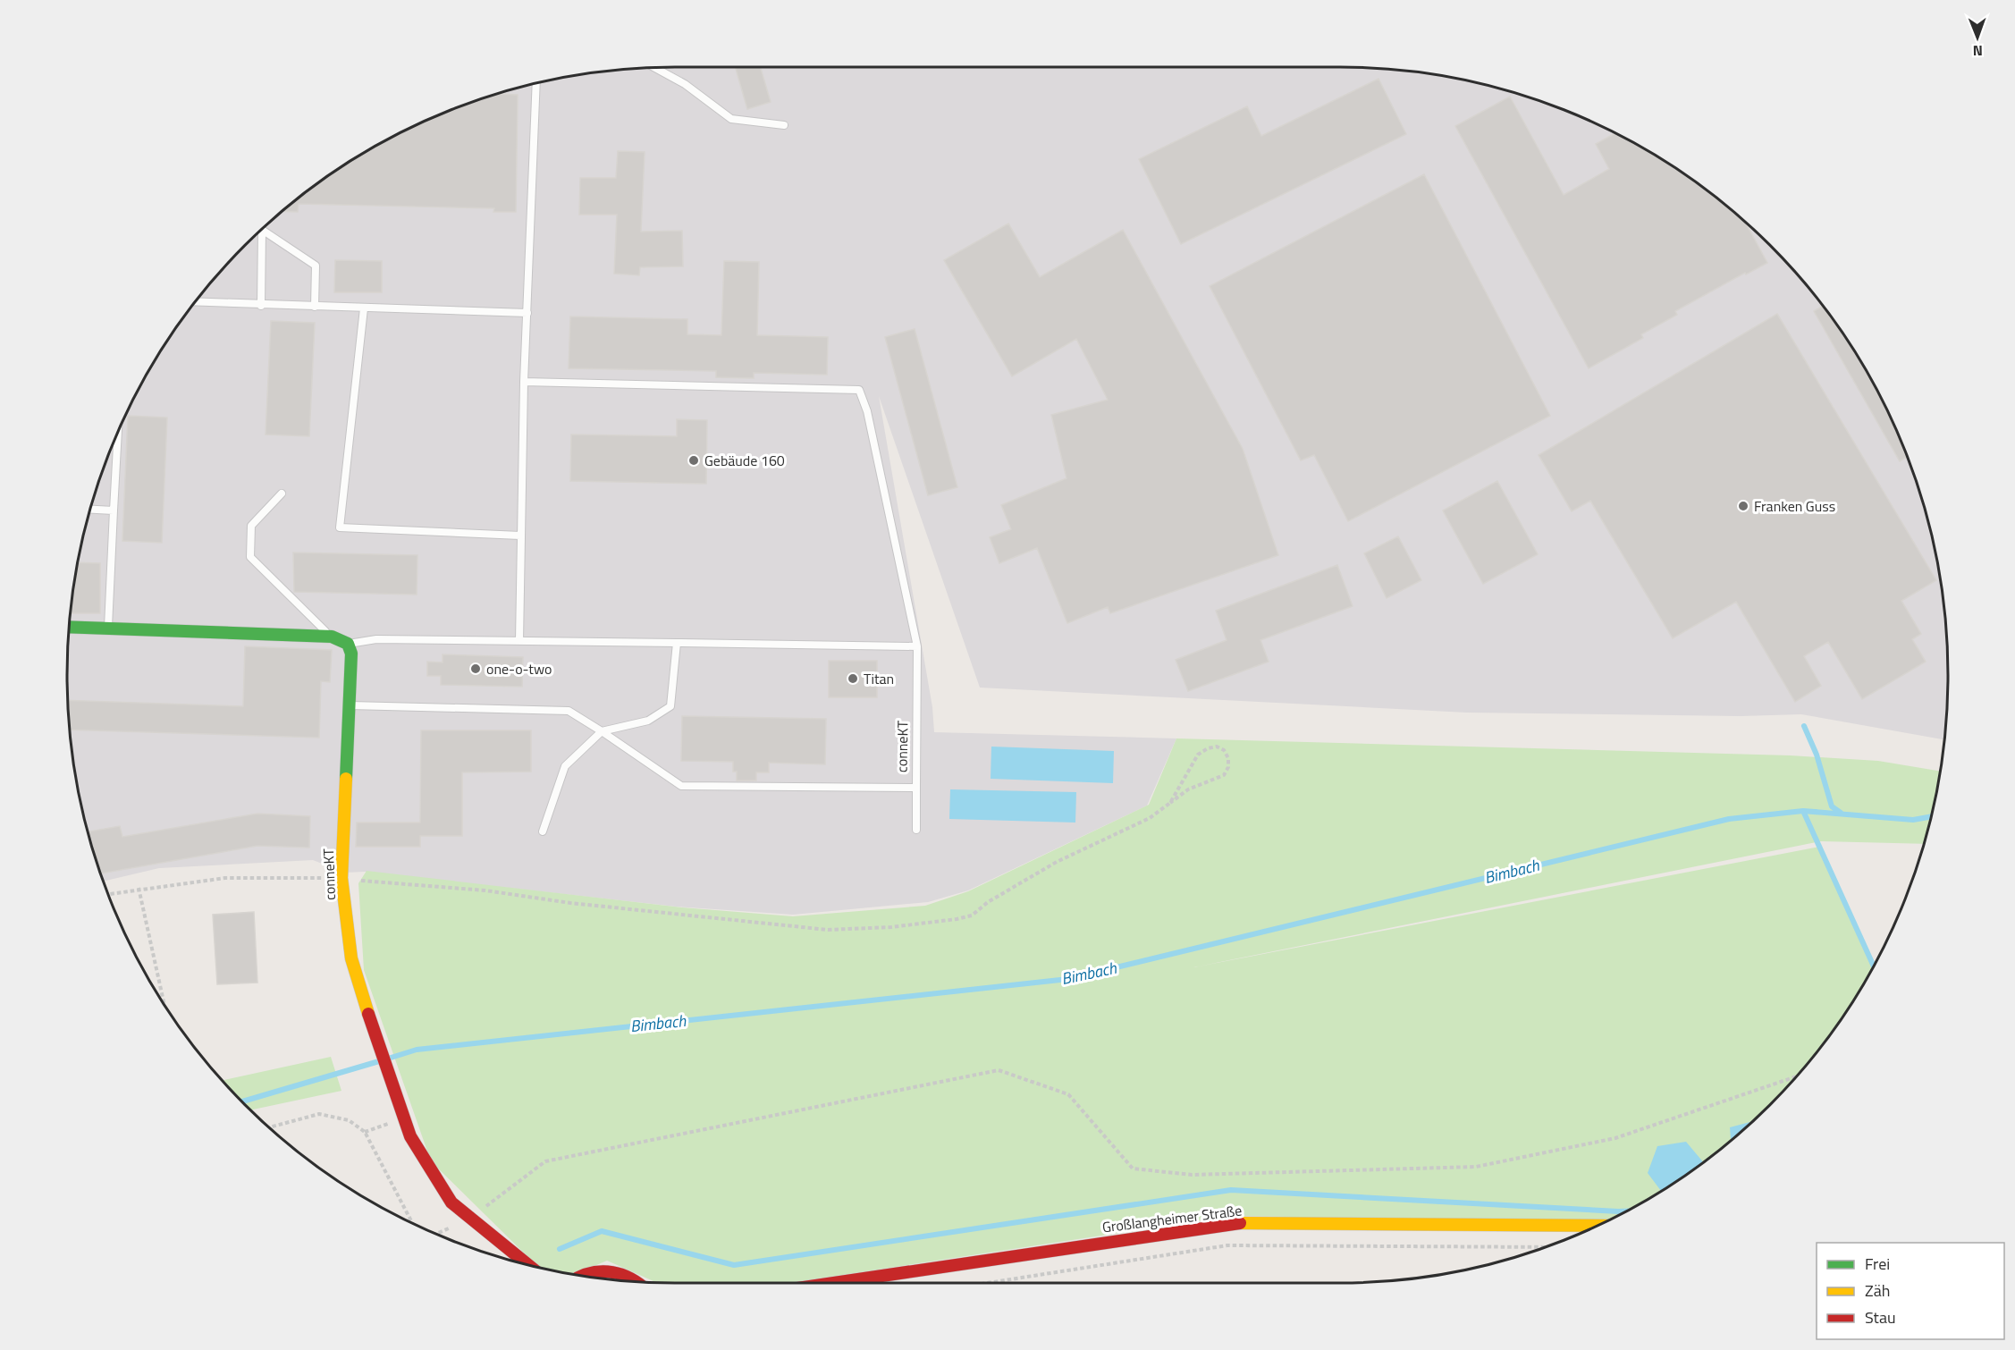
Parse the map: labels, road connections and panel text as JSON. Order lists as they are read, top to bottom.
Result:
{
  "streets": {
    "street": ["conneKT", "Großlangheimer Straße"]
  },
  "water": ["Bimbach"],
  "places": [
    "Gebäude 160",
    "Franken Guss",
    "one-o-two",
    "Titan"
  ],
  "legend": ["Frei", "Zäh", "Stau"],
  "north": "bottom"
}
